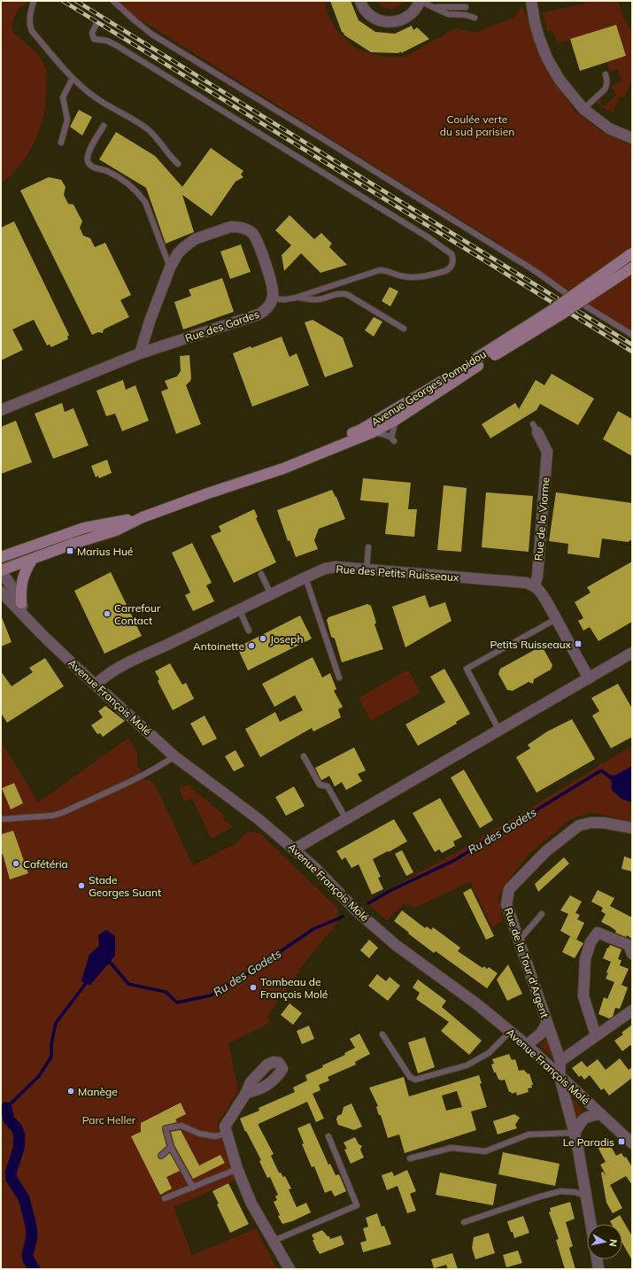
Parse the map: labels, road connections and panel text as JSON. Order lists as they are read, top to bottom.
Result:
{
  "streets": {
    "main road": ["Avenue Georges Pompidou"],
    "street": [
      "Rue des Gardes",
      "Rue de la Viorme",
      "Rue des Petits Ruisseaux",
      "Avenue François Molé",
      "Rue de la Tour d'Argent"
    ]
  },
  "crossings": [
    ["Avenue Georges Pompidou", "Avenue François Molé"],
    ["Rue de la Viorme", "Rue des Petits Ruisseaux"],
    ["Rue des Petits Ruisseaux", "Avenue François Molé"],
    ["Avenue François Molé", "Rue de la Tour d'Argent"]
  ],
  "water": ["Ru des Godets"],
  "parks": ["Coulée verte du sud parisien", "Parc Heller"],
  "places": {
    "transit": ["Marius Hué", "Petits Ruisseaux", "Le Paradis"],
    "other": [
      "Carrefour Contact",
      "Joseph",
      "Antoinette",
      "Cafétéria",
      "Stade Georges Suant",
      "Tombeau de François Molé",
      "Manège"
    ]
  },
  "north": "right"
}
